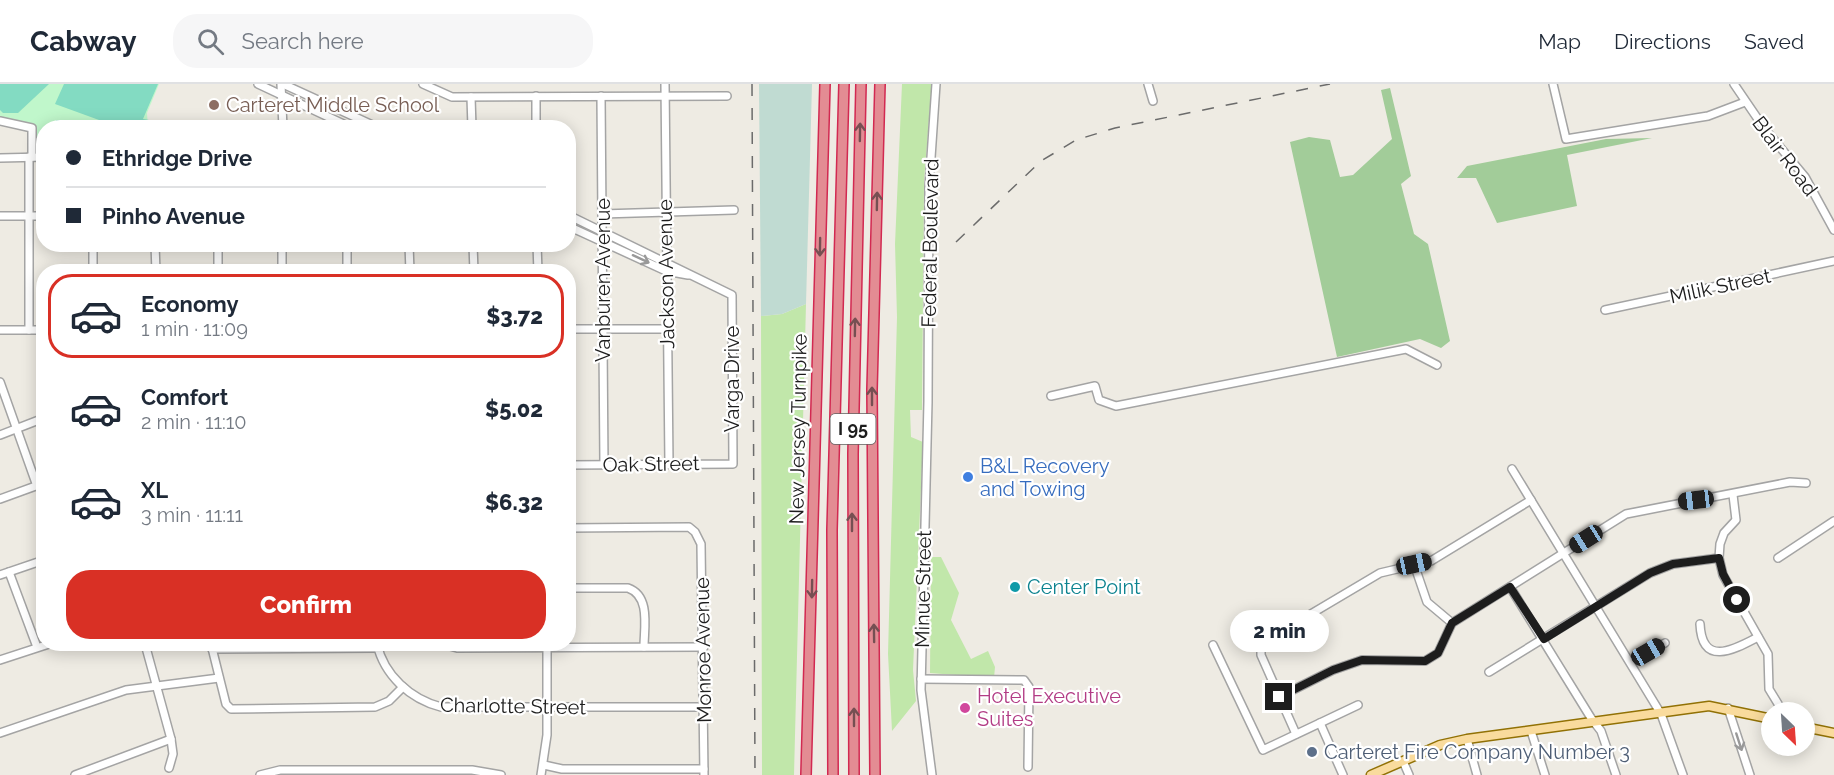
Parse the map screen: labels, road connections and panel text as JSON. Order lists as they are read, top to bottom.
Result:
{
  "streets": {
    "highway": ["New Jersey Turnpike", "I 95"],
    "street": [
      "Blair Road",
      "Federal Boulevard",
      "Jackson Avenue",
      "Vanburen Avenue",
      "Milik Street",
      "Varga Drive",
      "Oak Street",
      "Minue Street",
      "Monroe Avenue",
      "Charlotte Street"
    ]
  },
  "crossings": [
    ["Federal Boulevard", "Minue Street"],
    ["Jackson Avenue", "Oak Street"],
    ["Vanburen Avenue", "Oak Street"],
    ["Varga Drive", "Oak Street"],
    ["Monroe Avenue", "Charlotte Street"]
  ],
  "places": [
    "Carteret Middle School",
    "B&L Recovery and Towing",
    "Center Point",
    "Hotel Executive Suites",
    "Carteret Fire Company Number 3"
  ],
  "north": "bottom right",
  "page": {
    "header": "Cabway",
    "search": "Search here",
    "nav": ["Map", "Directions", "Saved"],
    "banner": ["Ethridge Drive", "Pinho Avenue"],
    "list": [
      {
        "name": "Economy",
        "note": "1 min · 11:09",
        "value": "$3.72"
      },
      {
        "name": "Comfort",
        "note": "2 min · 11:10",
        "value": "$5.02"
      },
      {
        "name": "XL",
        "note": "3 min · 11:11",
        "value": "$6.32"
      }
    ],
    "buttons": "Confirm",
    "bubble": "2 min"
  }
}
